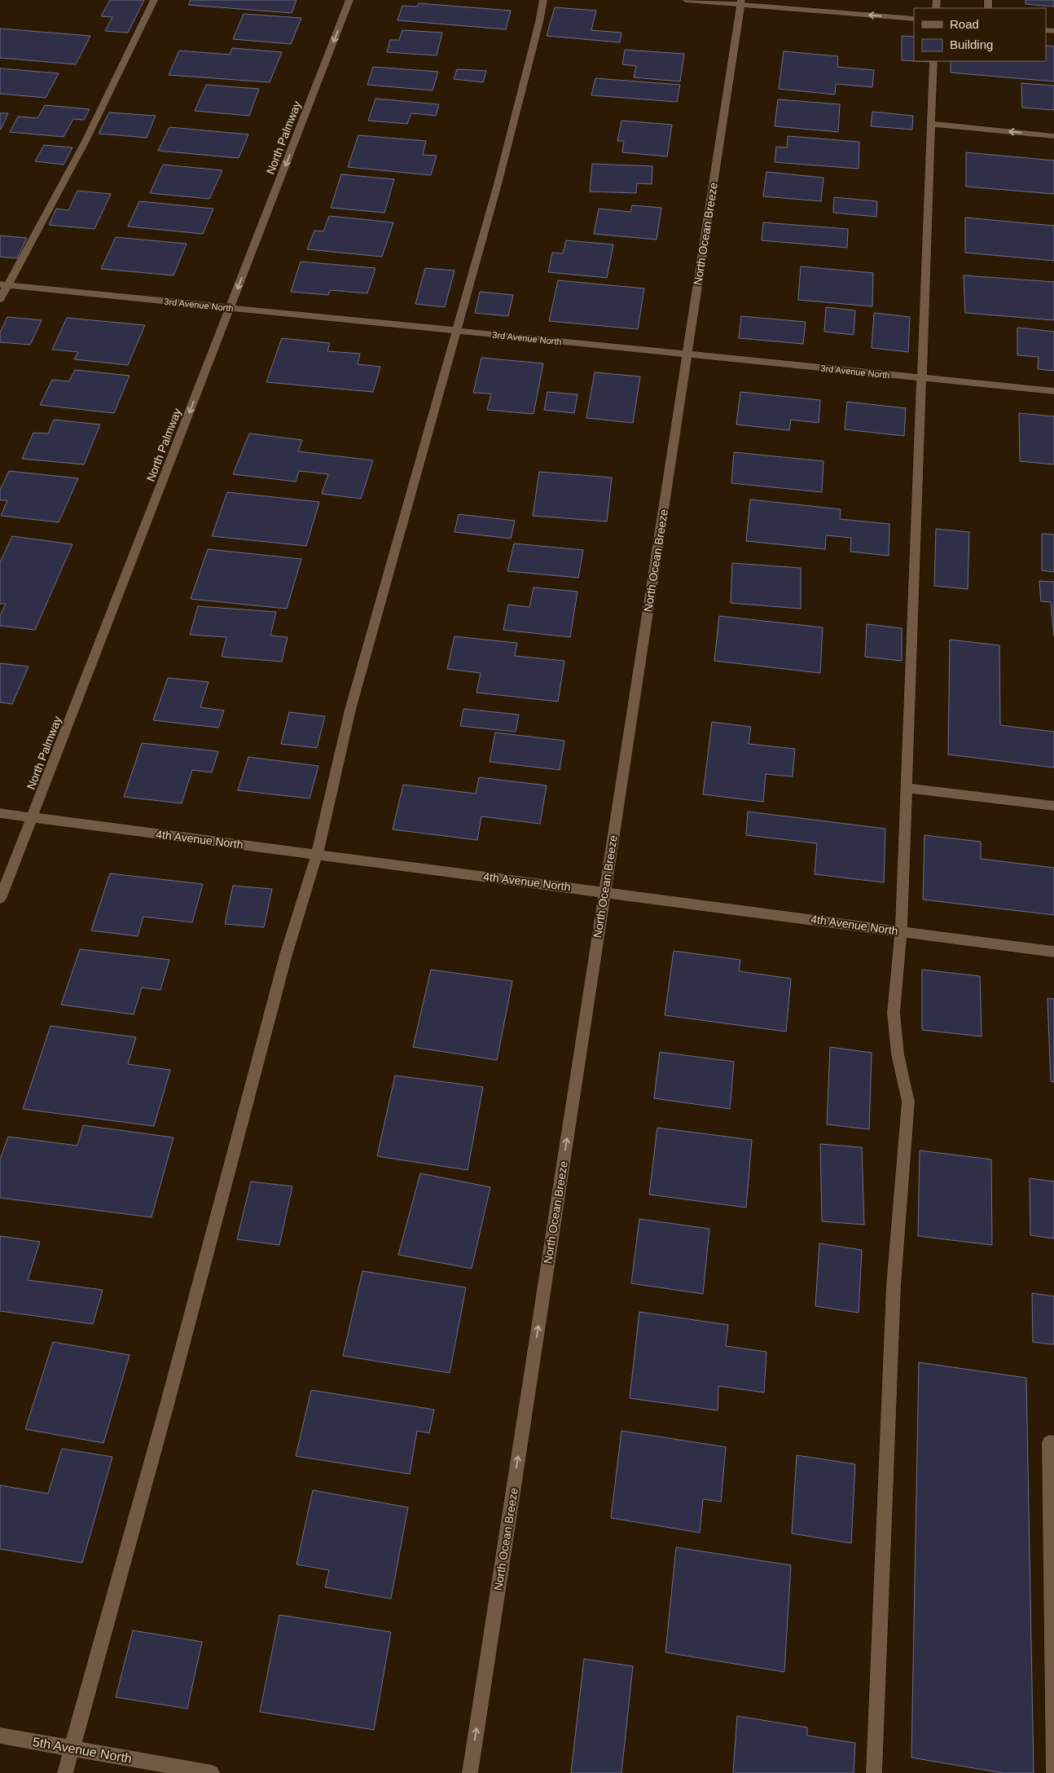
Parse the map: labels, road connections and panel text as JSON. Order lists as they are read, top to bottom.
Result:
{
  "streets": {
    "street": [
      "North Palmway",
      "North Ocean Breeze",
      "3rd Avenue North",
      "4th Avenue North",
      "5th Avenue North"
    ]
  },
  "crossings": [
    ["North Palmway", "3rd Avenue North"],
    ["North Palmway", "4th Avenue North"],
    ["North Ocean Breeze", "3rd Avenue North"],
    ["North Ocean Breeze", "4th Avenue North"]
  ],
  "one_way": ["North Palmway", "North Ocean Breeze"],
  "legend": ["Road", "Building"]
}
